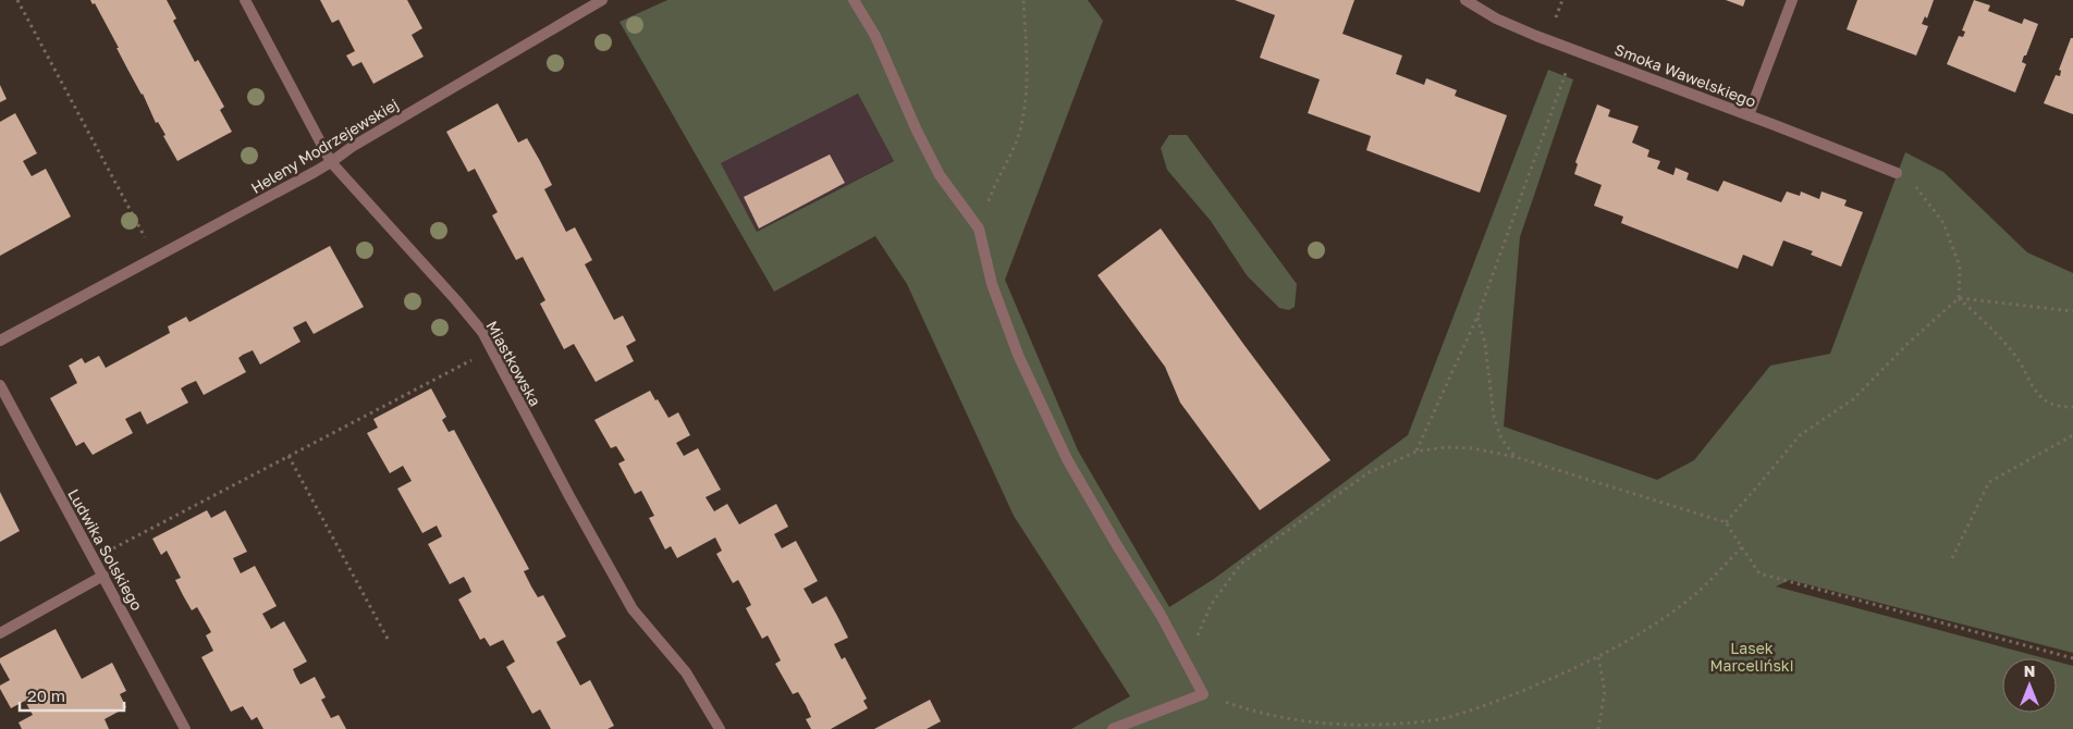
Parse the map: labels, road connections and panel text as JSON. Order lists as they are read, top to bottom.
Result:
{
  "streets": {
    "street": [
      "Smoka Wawelskiego",
      "Heleny Modrzejewskiej",
      "Miastkowska",
      "Ludwika Solskiego"
    ]
  },
  "crossings": [
    ["Heleny Modrzejewskiej", "Miastkowska"]
  ],
  "parks": ["Lasek Marceliński"],
  "scale_bar": "20 m",
  "north": "top"
}
